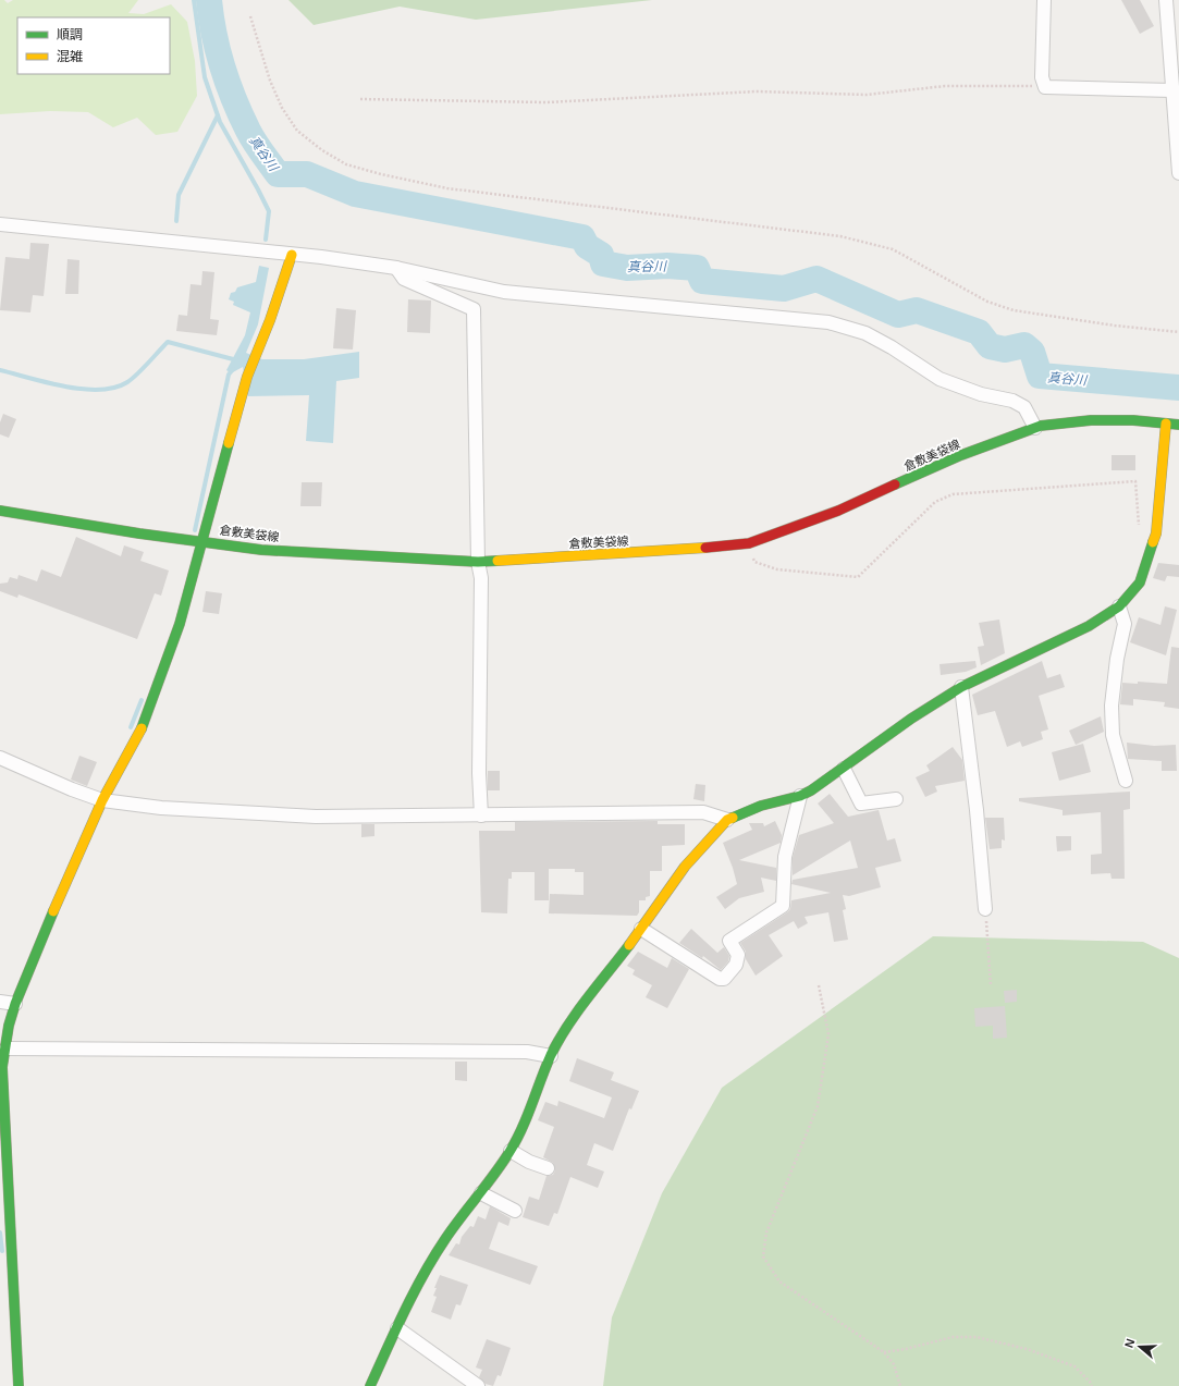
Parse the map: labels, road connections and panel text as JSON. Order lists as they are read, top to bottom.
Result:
{
  "streets": {
    "street": ["倉敷美袋線"]
  },
  "water": ["真谷川"],
  "legend": ["順調", "混雑"],
  "north": "left"
}
